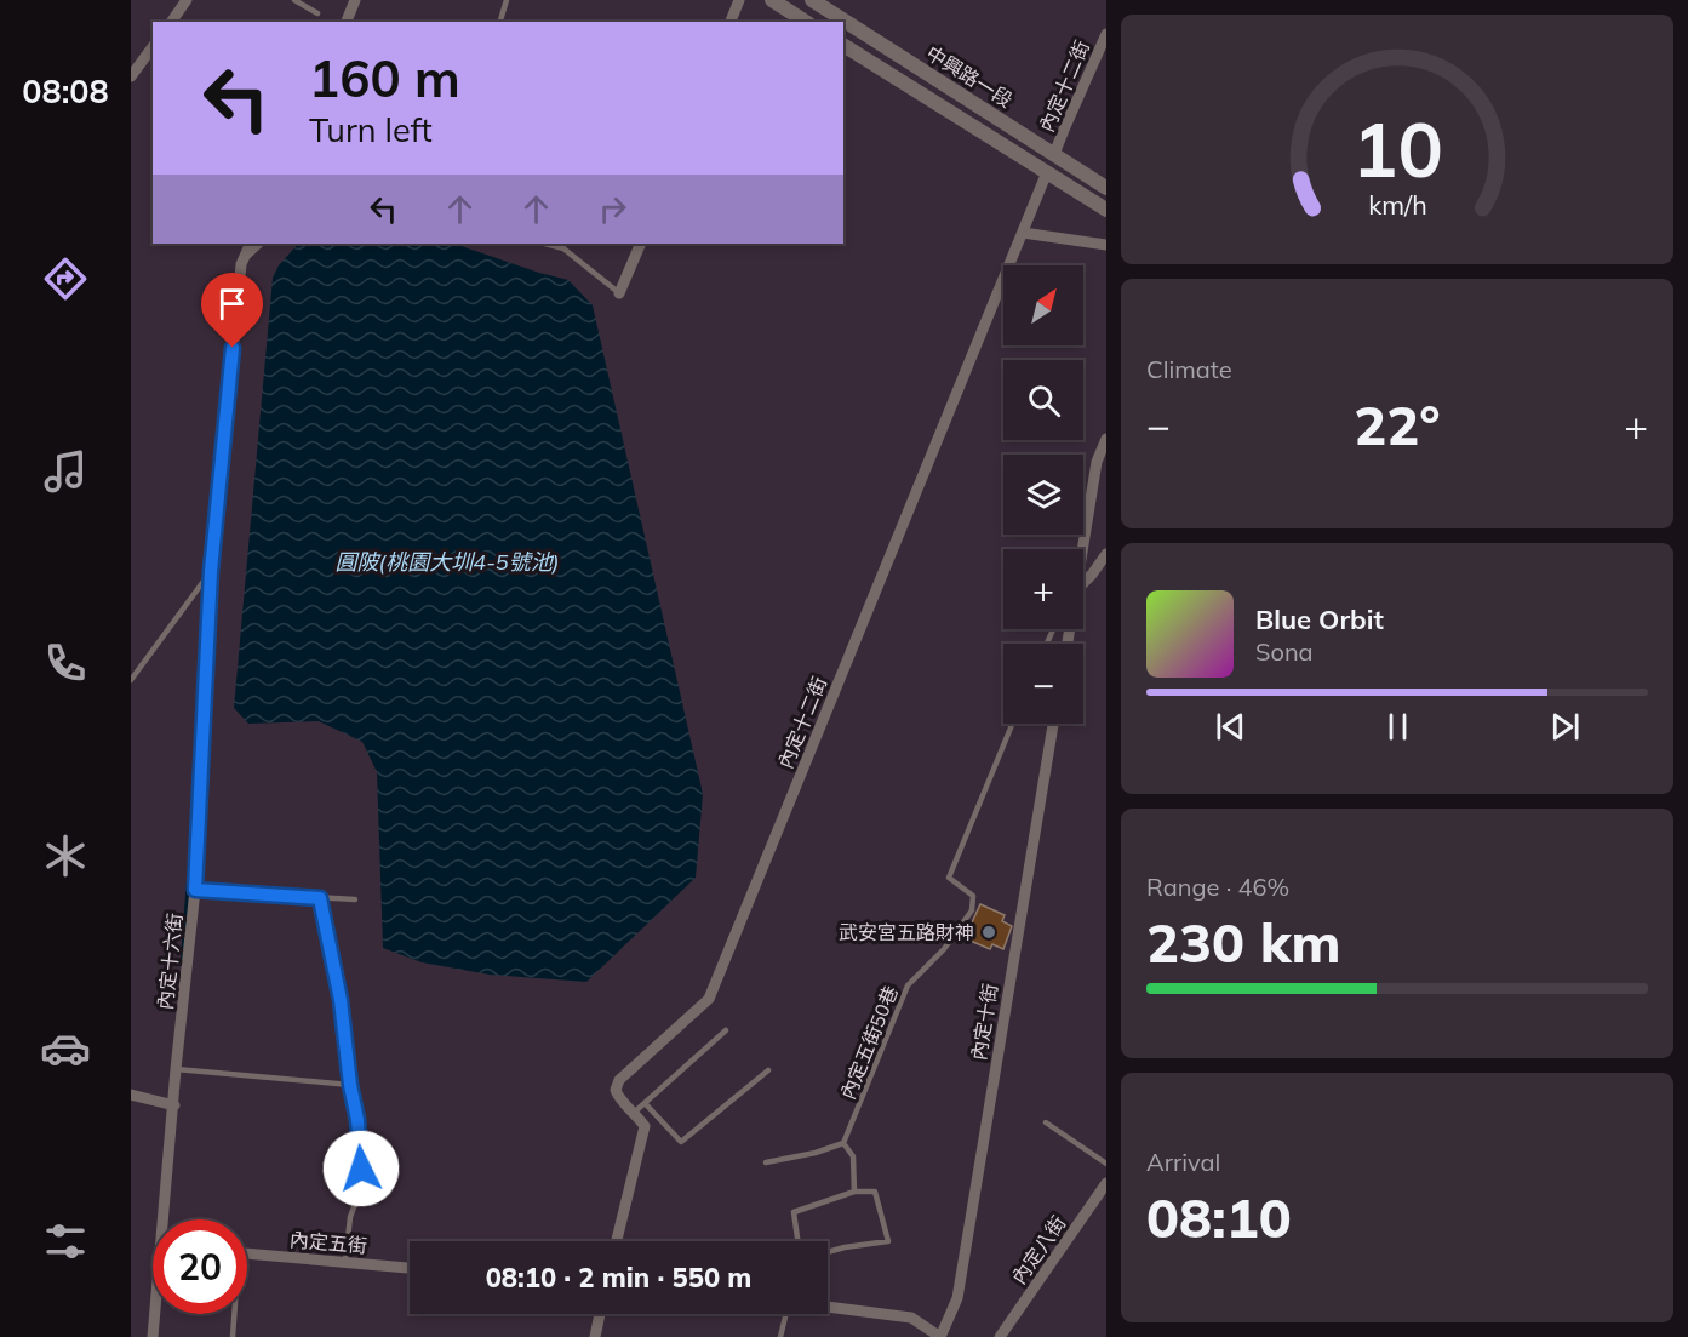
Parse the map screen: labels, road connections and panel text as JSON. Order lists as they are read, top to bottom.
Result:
{
  "streets": {
    "street": [
      "中興路一段",
      "內定十二街",
      "內定十六街",
      "內定十街",
      "內定五街",
      "內定八街"
    ],
    "lane": ["內定五街50巷"]
  },
  "crossings": [
    ["中興路一段", "內定十二街"]
  ],
  "water": ["圓陂(桃園大圳4-5號池)"],
  "places": ["武安宮五路財神"],
  "north": "top right",
  "page": {
    "tabs": "08:08",
    "turn": ["160 m", "Turn left"],
    "map_buttons": ["+", "−"],
    "tile": [
      "Climate",
      ["Range · 46%", "230 km"],
      ["Arrival", "08:10"]
    ],
    "heat": ["−", "22°", "+"],
    "song": ["Blue Orbit", "Sona"],
    "limit": "20",
    "trip": "08:10 · 2 min · 550 m",
    "gauge": ["10", "km/h"]
  }
}
